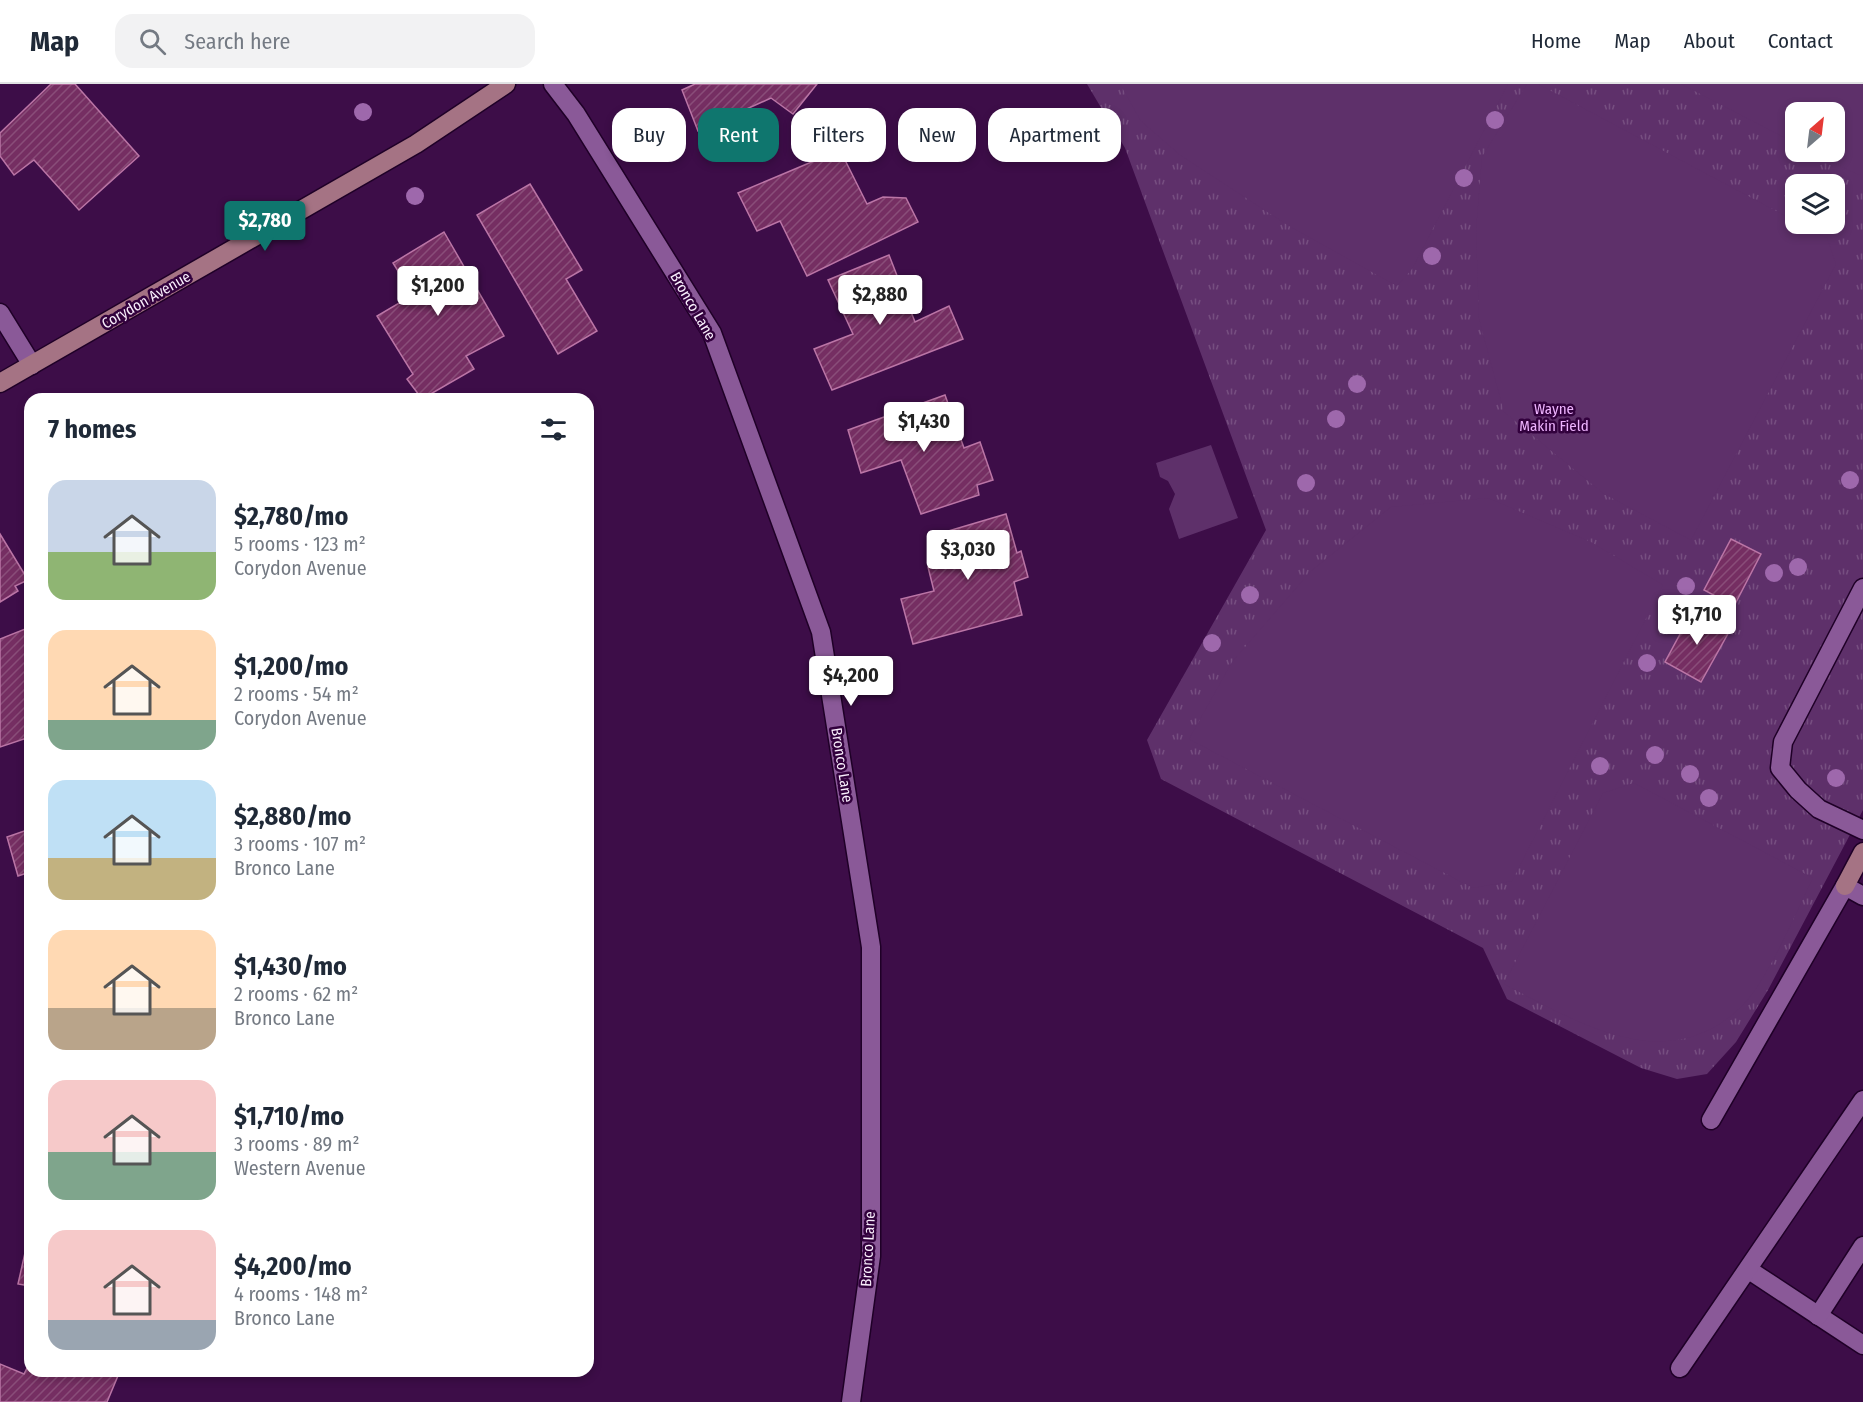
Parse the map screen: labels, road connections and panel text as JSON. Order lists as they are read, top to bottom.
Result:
{
  "streets": {
    "main road": ["Corydon Avenue"],
    "street": ["Bronco Lane"]
  },
  "parks": ["Wayne Makin Field"],
  "north": "top right",
  "page": {
    "header": "Map",
    "search": "Search here",
    "nav": [
      "Home",
      "Map",
      "About",
      "Contact"
    ],
    "chip": [
      "Buy",
      "Rent",
      "Filters",
      "New",
      "Apartment"
    ],
    "price": [
      "$2,780",
      "$1,200",
      "$2,880",
      "$1,430",
      "$3,030",
      "$1,710",
      "$4,200"
    ],
    "heading": "7 homes",
    "list": [
      {
        "name": "$2,780/mo",
        "note": "5 rooms · 123 m² · Corydon Avenue"
      },
      {
        "name": "$1,200/mo",
        "note": "2 rooms · 54 m² · Corydon Avenue"
      },
      {
        "name": "$2,880/mo",
        "note": "3 rooms · 107 m² · Bronco Lane"
      },
      {
        "name": "$1,430/mo",
        "note": "2 rooms · 62 m² · Bronco Lane"
      },
      {
        "name": "$1,710/mo",
        "note": "3 rooms · 89 m² · Western Avenue"
      },
      {
        "name": "$4,200/mo",
        "note": "4 rooms · 148 m² · Bronco Lane"
      }
    ]
  }
}
